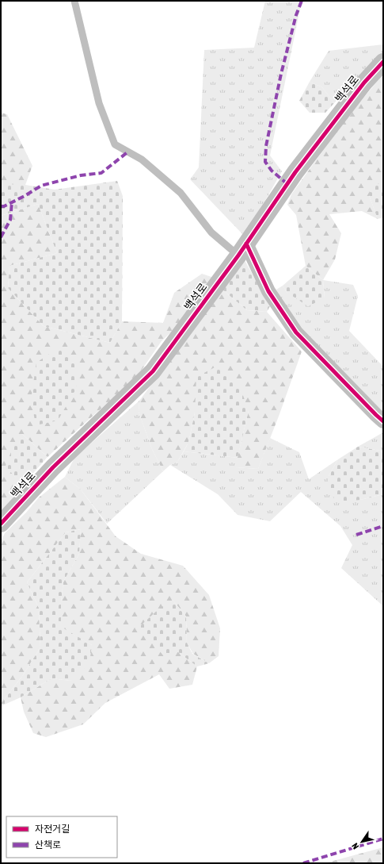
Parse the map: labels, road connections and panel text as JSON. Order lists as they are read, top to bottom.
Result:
{
  "streets": {
    "street": ["백석로"]
  },
  "legend": ["자전거길", "산책로"],
  "north": "bottom left"
}
